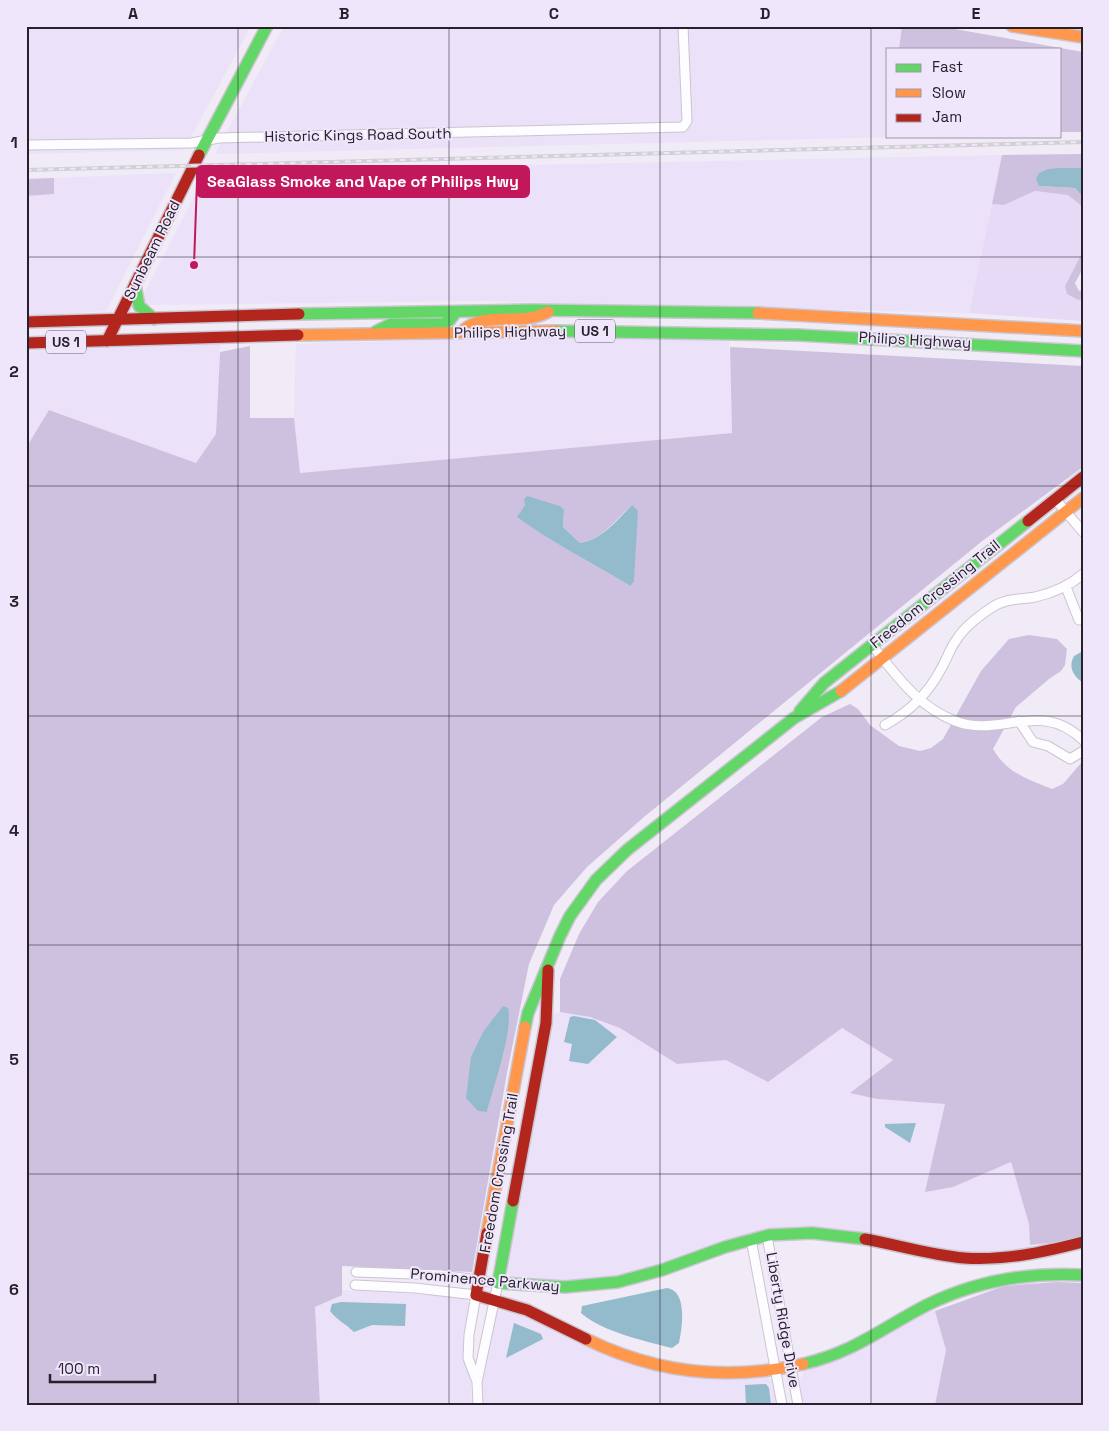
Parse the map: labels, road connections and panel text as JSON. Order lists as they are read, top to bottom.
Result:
{
  "streets": {
    "street": [
      "Historic Kings Road South",
      "Sunbeam Road",
      "US 1",
      "Philips Highway",
      "Freedom Crossing Trail",
      "Prominence Parkway",
      "Liberty Ridge Drive"
    ]
  },
  "crossings": [
    ["Historic Kings Road South", "Sunbeam Road"],
    ["Sunbeam Road", "Philips Highway"],
    ["Freedom Crossing Trail", "Prominence Parkway"],
    ["Prominence Parkway", "Liberty Ridge Drive"]
  ],
  "places": ["SeaGlass Smoke and Vape of Philips Hwy"],
  "legend": ["Fast", "Slow", "Jam"],
  "scale_bar": "100 m",
  "grid": {
    "columns": [
      "A",
      "B",
      "C",
      "D",
      "E"
    ],
    "rows": [
      "1",
      "2",
      "3",
      "4",
      "5",
      "6"
    ]
  }
}
